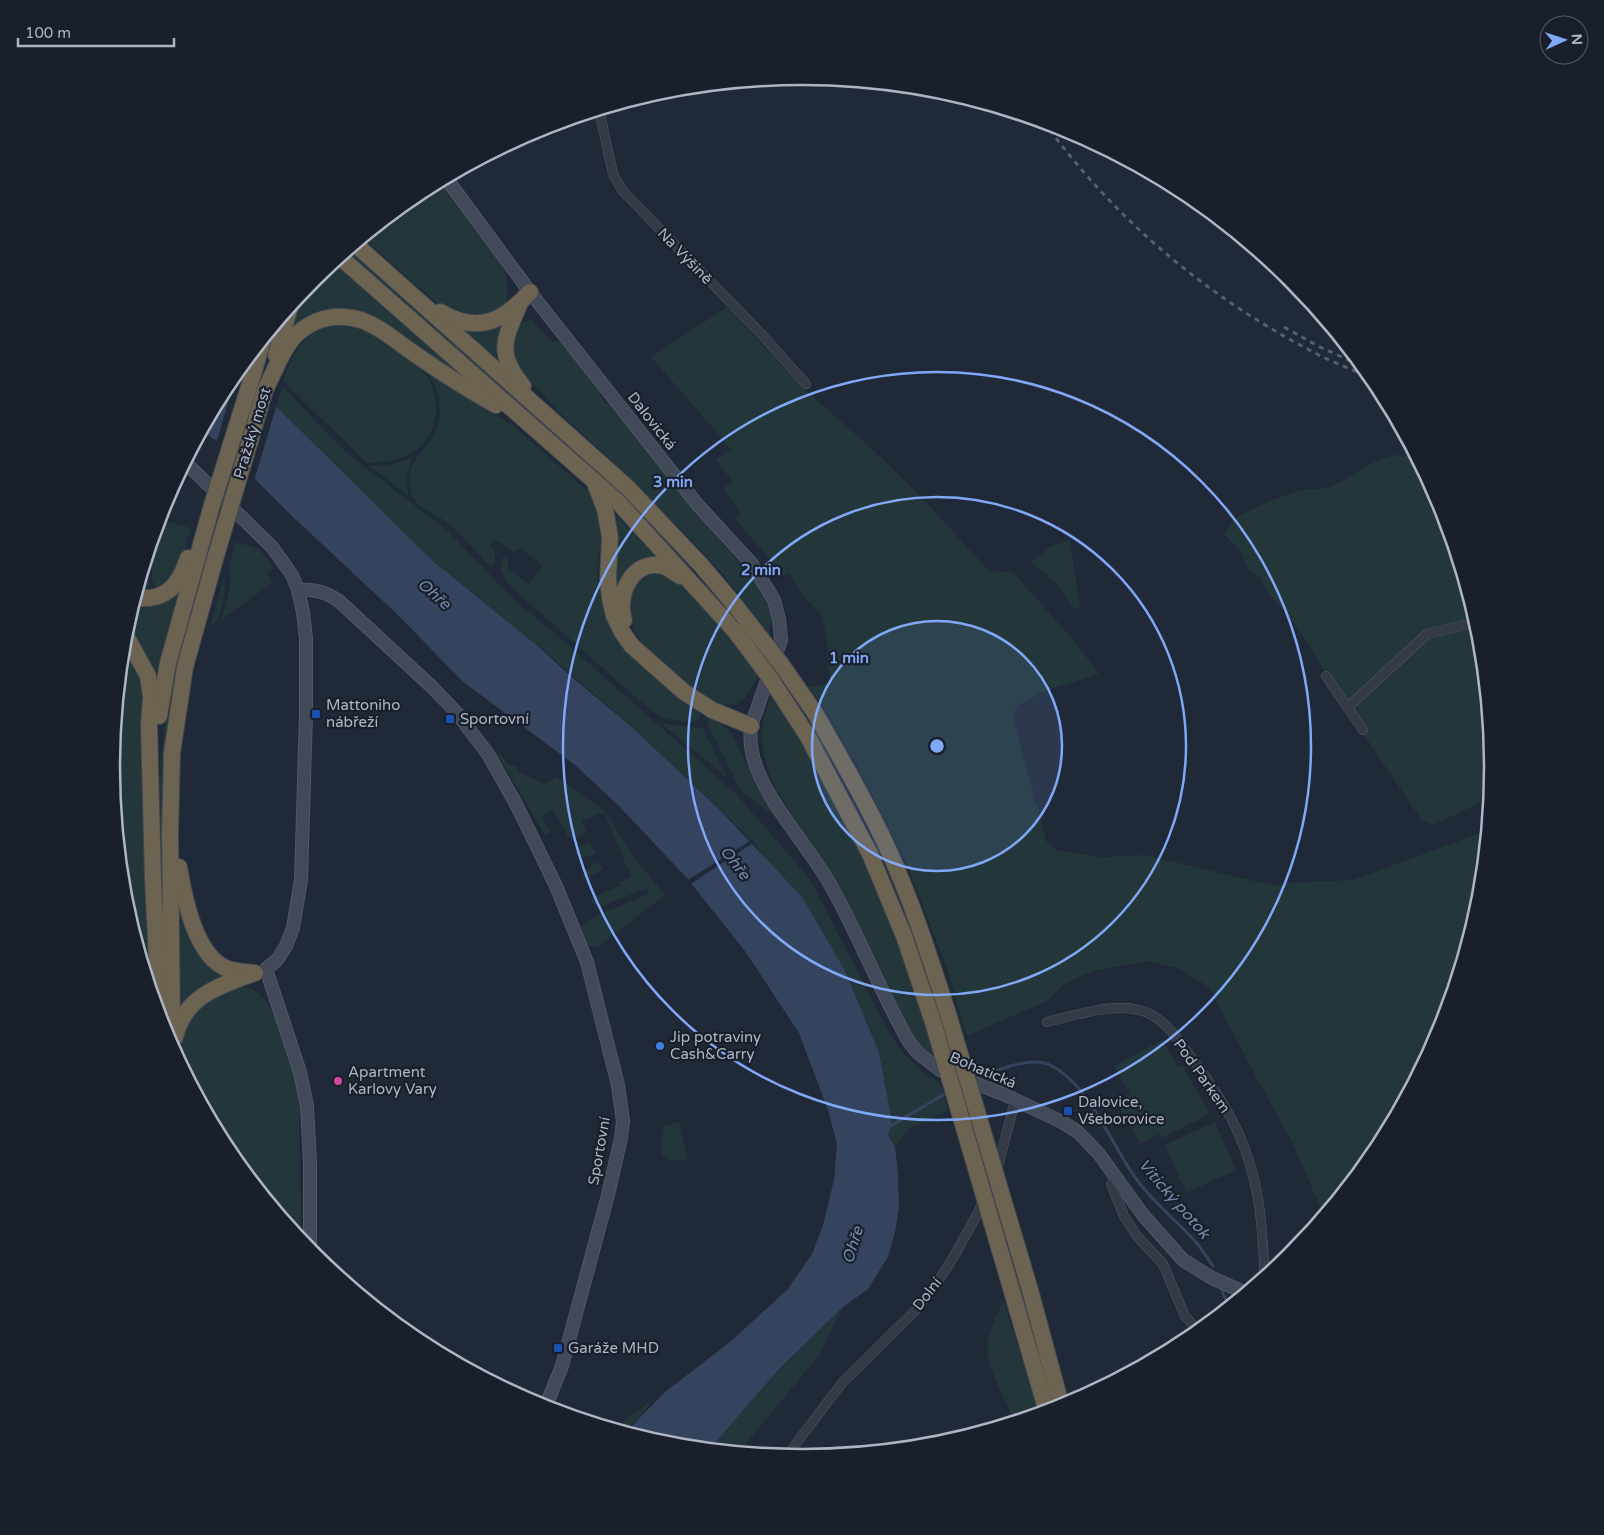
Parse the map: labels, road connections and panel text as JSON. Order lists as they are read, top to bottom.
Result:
{
  "streets": {
    "highway": ["Pražský most"],
    "street": [
      "Na Výšině",
      "Dalovická",
      "Bohatická",
      "Pod Parkem",
      "Sportovní",
      "Dolní"
    ]
  },
  "crossings": [
    ["Dalovická", "Bohatická"],
    ["Bohatická", "Dolní"]
  ],
  "water": ["Ohře", "Vitický potok"],
  "places": {
    "transit": [
      "Mattoniho nábřeží",
      "Sportovní",
      "Dalovice, Všeborovice",
      "Garáže MHD"
    ],
    "other": ["Jip potraviny Cash&Carry", "Apartment Karlovy Vary"]
  },
  "scale_bar": "100 m",
  "north": "right",
  "rings": ["3 min", "2 min", "1 min"]
}
